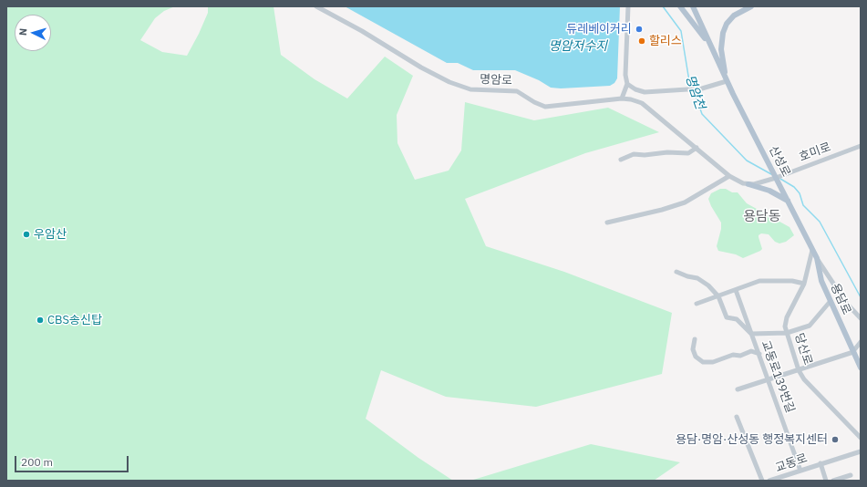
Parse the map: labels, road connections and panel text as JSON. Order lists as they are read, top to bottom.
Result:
{
  "streets": {
    "main road": ["산성로", "용담로"],
    "street": [
      "명암로",
      "호미로",
      "당산로",
      "교동로139번길",
      "교동로"
    ]
  },
  "crossings": [
    ["호미로", "산성로"],
    ["산성로", "용담로"],
    ["산성로", "당산로"],
    ["교동로139번길", "교동로"]
  ],
  "districts": ["용담동"],
  "water": ["명암저수지", "명암천"],
  "places": [
    "듀레베이커리",
    "할리스",
    "우암산",
    "CBS송신탑",
    "용담·명암·산성동 행정복지센터"
  ],
  "scale_bar": "200 m",
  "north": "left"
}
